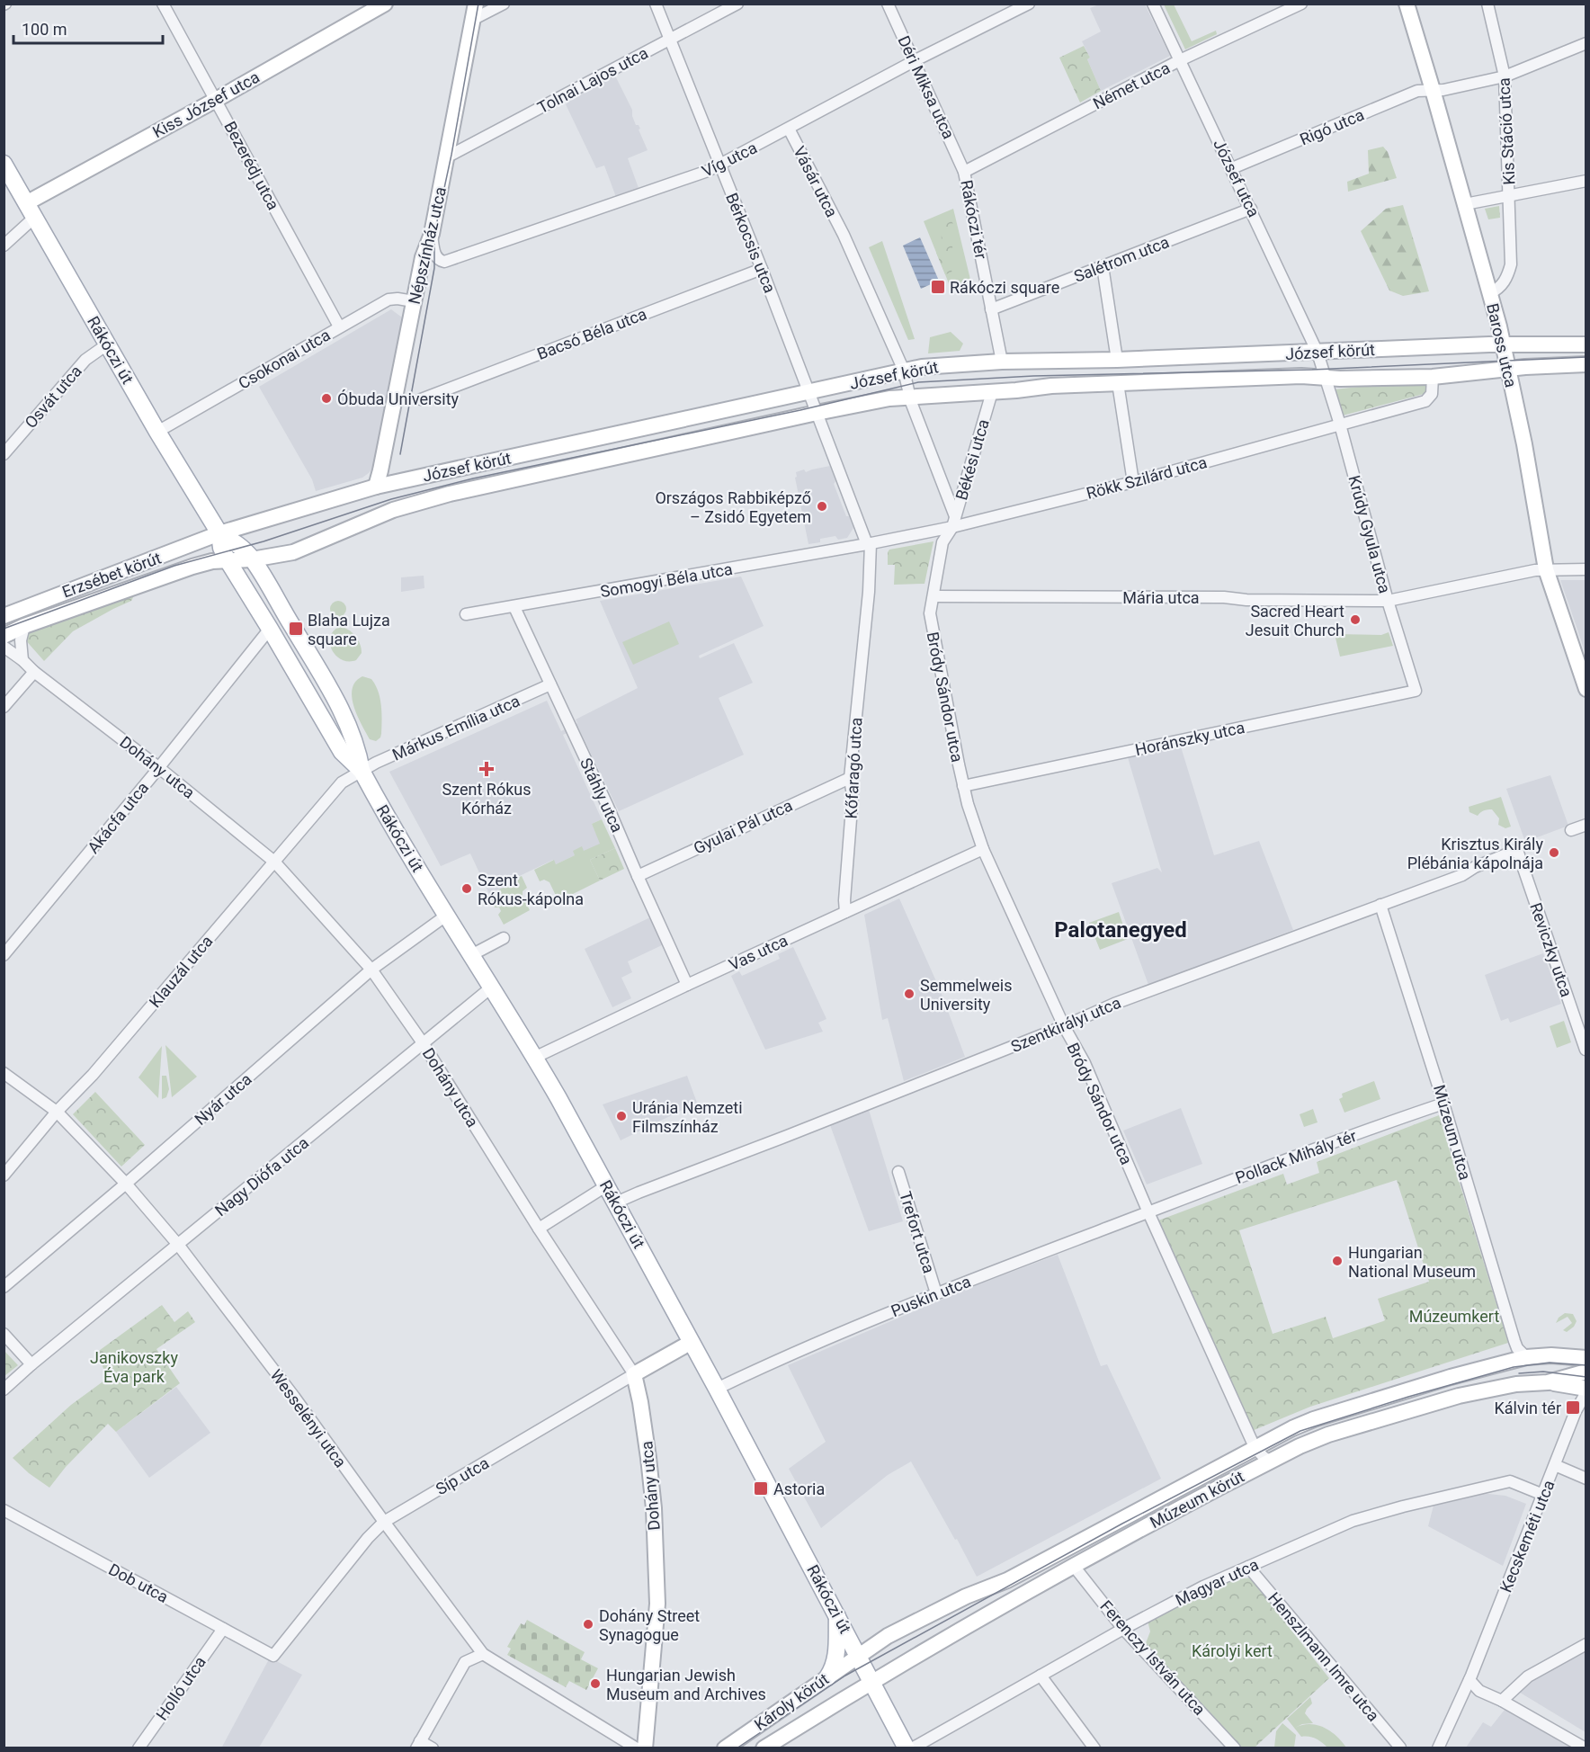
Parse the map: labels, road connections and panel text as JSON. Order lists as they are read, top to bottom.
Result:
{
  "streets": {
    "main road": [
      "Kiss József utca",
      "Népszínház utca",
      "Baross utca",
      "Rákóczi út",
      "József körút",
      "Erzsébet körút",
      "Dohány utca",
      "Síp utca",
      "Múzeum körút",
      "Károly körút"
    ],
    "street": [
      "Tolnai Lajos utca",
      "Német utca",
      "Déri Miksa utca",
      "Rigó utca",
      "Kis Stáció utca",
      "Víg utca",
      "Bezerédj utca",
      "József utca",
      "Vásár utca",
      "Rákóczi tér",
      "Bérkocsis utca",
      "Salétrom utca",
      "Bacsó Béla utca",
      "Csokonai utca",
      "Osvát utca",
      "Békési utca",
      "Rökk Szilárd utca",
      "Krúdy Gyula utca",
      "Somogyi Béla utca",
      "Mária utca",
      "Bródy Sándor utca",
      "Márkus Emília utca",
      "Horánszky utca",
      "Kőfaragó utca",
      "Stáhly utca",
      "Akácfa utca",
      "Gyulai Pál utca",
      "Reviczky utca",
      "Vas utca",
      "Klauzál utca",
      "Szentkirályi utca",
      "Nyár utca",
      "Múzeum utca",
      "Pollack Mihály tér",
      "Nagy Diófa utca",
      "Trefort utca",
      "Puskin utca",
      "Wesselényi utca",
      "Kecskeméti utca",
      "Magyar utca",
      "Dob utca",
      "Henszlmann Imre utca",
      "Ferenczy István utca",
      "Holló utca"
    ]
  },
  "crossings": [
    ["Tolnai Lajos utca", "Bérkocsis utca"],
    ["Tolnai Lajos utca", "Népszínház utca"],
    ["Német utca", "Déri Miksa utca"],
    ["Német utca", "József utca"],
    ["Német utca", "Rákóczi tér"],
    ["Déri Miksa utca", "Víg utca"],
    ["Déri Miksa utca", "Rákóczi tér"],
    ["Kiss József utca", "Bezerédj utca"],
    ["Kiss József utca", "Rákóczi út"],
    ["Rigó utca", "Kis Stáció utca"],
    ["Rigó utca", "József utca"],
    ["Rigó utca", "Baross utca"],
    ["Kis Stáció utca", "Baross utca"],
    ["Víg utca", "Vásár utca"],
    ["Víg utca", "Bérkocsis utca"],
    ["Víg utca", "Népszínház utca"],
    ["Bezerédj utca", "Csokonai utca"],
    ["József utca", "Salétrom utca"],
    ["József utca", "József körút"],
    ["József utca", "Krúdy Gyula utca"],
    ["Vásár utca", "József körút"],
    ["Rákóczi tér", "Salétrom utca"],
    ["Rákóczi tér", "József körút"],
    ["Bérkocsis utca", "Bacsó Béla utca"],
    ["Bérkocsis utca", "József körút"],
    ["Bérkocsis utca", "Rökk Szilárd utca"],
    ["Bérkocsis utca", "Somogyi Béla utca"],
    ["Bérkocsis utca", "Kőfaragó utca"],
    ["Népszínház utca", "József körút"],
    ["Népszínház utca", "Csokonai utca"],
    ["Baross utca", "József körút"],
    ["Baross utca", "Mária utca"],
    ["Rákóczi út", "József körút"],
    ["Rákóczi út", "Csokonai utca"],
    ["Rákóczi út", "Osvát utca"],
    ["Rákóczi út", "Erzsébet körút"],
    ["Rákóczi út", "Márkus Emília utca"],
    ["Rákóczi út", "Akácfa utca"],
    ["Rákóczi út", "Vas utca"],
    ["Rákóczi út", "Klauzál utca"],
    ["Rákóczi út", "Szentkirályi utca"],
    ["Rákóczi út", "Nyár utca"],
    ["Rákóczi út", "Nagy Diófa utca"],
    ["Rákóczi út", "Puskin utca"],
    ["Rákóczi út", "Síp utca"],
    ["Rákóczi út", "Múzeum körút"],
    ["Rákóczi út", "Károly körút"],
    ["József körút", "Békési utca"],
    ["József körút", "Krúdy Gyula utca"],
    ["József körút", "Erzsébet körút"],
    ["Békési utca", "Rökk Szilárd utca"],
    ["Békési utca", "Mária utca"],
    ["Békési utca", "Bródy Sándor utca"],
    ["Rökk Szilárd utca", "Krúdy Gyula utca"],
    ["Rökk Szilárd utca", "Somogyi Béla utca"],
    ["Rökk Szilárd utca", "Kőfaragó utca"],
    ["Krúdy Gyula utca", "Mária utca"],
    ["Krúdy Gyula utca", "Horánszky utca"],
    ["Somogyi Béla utca", "Kőfaragó utca"],
    ["Somogyi Béla utca", "Stáhly utca"],
    ["Mária utca", "Bródy Sándor utca"],
    ["Bródy Sándor utca", "Horánszky utca"],
    ["Bródy Sándor utca", "Vas utca"],
    ["Bródy Sándor utca", "Szentkirályi utca"],
    ["Bródy Sándor utca", "Pollack Mihály tér"],
    ["Bródy Sándor utca", "Puskin utca"],
    ["Bródy Sándor utca", "Múzeum körút"],
    ["Márkus Emília utca", "Stáhly utca"],
    ["Márkus Emília utca", "Klauzál utca"],
    ["Dohány utca", "Akácfa utca"],
    ["Dohány utca", "Klauzál utca"],
    ["Dohány utca", "Nyár utca"],
    ["Dohány utca", "Nagy Diófa utca"],
    ["Dohány utca", "Wesselényi utca"],
    ["Dohány utca", "Síp utca"],
    ["Kőfaragó utca", "Gyulai Pál utca"],
    ["Kőfaragó utca", "Vas utca"],
    ["Stáhly utca", "Gyulai Pál utca"],
    ["Stáhly utca", "Vas utca"],
    ["Reviczky utca", "Szentkirályi utca"],
    ["Klauzál utca", "Wesselényi utca"],
    ["Szentkirályi utca", "Múzeum utca"],
    ["Nyár utca", "Wesselényi utca"],
    ["Múzeum utca", "Pollack Mihály tér"],
    ["Múzeum utca", "Múzeum körút"],
    ["Pollack Mihály tér", "Puskin utca"],
    ["Nagy Diófa utca", "Wesselényi utca"],
    ["Trefort utca", "Puskin utca"],
    ["Wesselényi utca", "Síp utca"],
    ["Síp utca", "Dob utca"],
    ["Múzeum körút", "Ferenczy István utca"],
    ["Múzeum körút", "Károly körút"],
    ["Kecskeméti utca", "Magyar utca"],
    ["Magyar utca", "Henszlmann Imre utca"],
    ["Magyar utca", "Ferenczy István utca"],
    ["Dob utca", "Holló utca"]
  ],
  "districts": ["Palotanegyed"],
  "parks": ["Múzeumkert", "Janikovszky Éva park", "Károlyi kert"],
  "places": {
    "transit": [
      "Rákóczi square",
      "Blaha Lujza square",
      "Kálvin tér",
      "Astoria"
    ],
    "other": [
      "Óbuda University",
      "Országos Rabbiképző – Zsidó Egyetem",
      "Sacred Heart Jesuit Church",
      "Krisztus Király Plébánia kápolnája",
      "Szent Rókus-kápolna",
      "Semmelweis University",
      "Uránia Nemzeti Filmszínház",
      "Hungarian National Museum",
      "Dohány Street Synagogue",
      "Hungarian Jewish Museum and Archives"
    ],
    "health": ["Szent Rókus Kórház"]
  },
  "scale_bar": "100 m"
}
